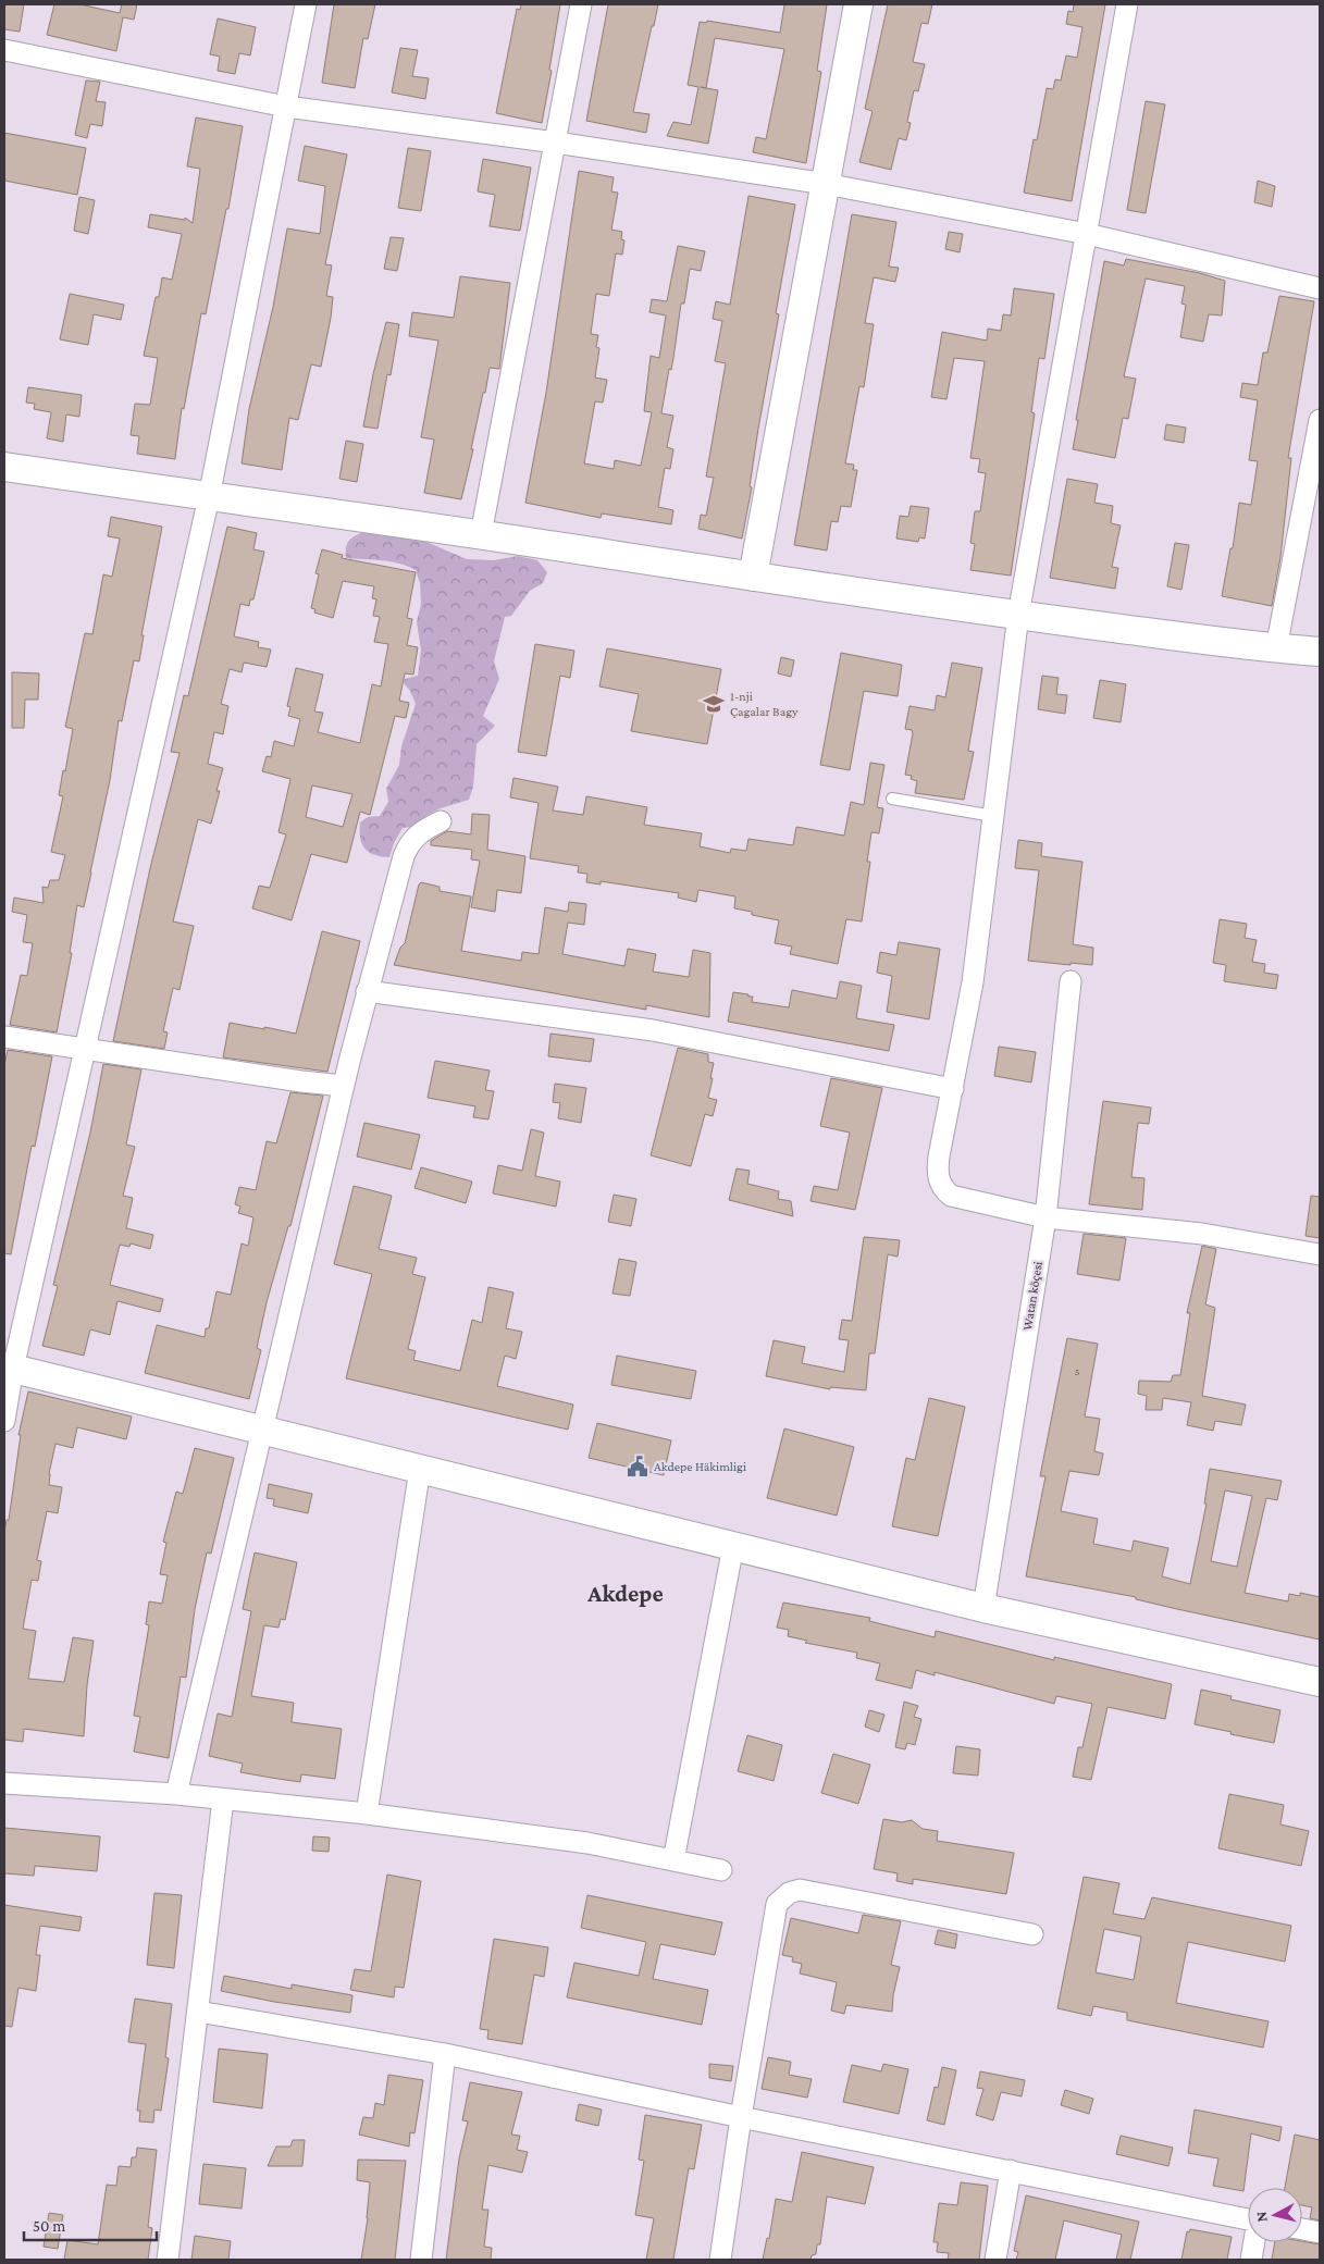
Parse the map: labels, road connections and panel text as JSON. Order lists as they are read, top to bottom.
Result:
{
  "streets": {
    "street": ["Watan köçesi"]
  },
  "districts": ["Akdepe"],
  "places": {
    "school or university": ["1-nji Çagalar Bagy"],
    "public building": ["Akdepe Häkimligi"]
  },
  "house_numbers": ["5"],
  "scale_bar": "50 m",
  "north": "left"
}
